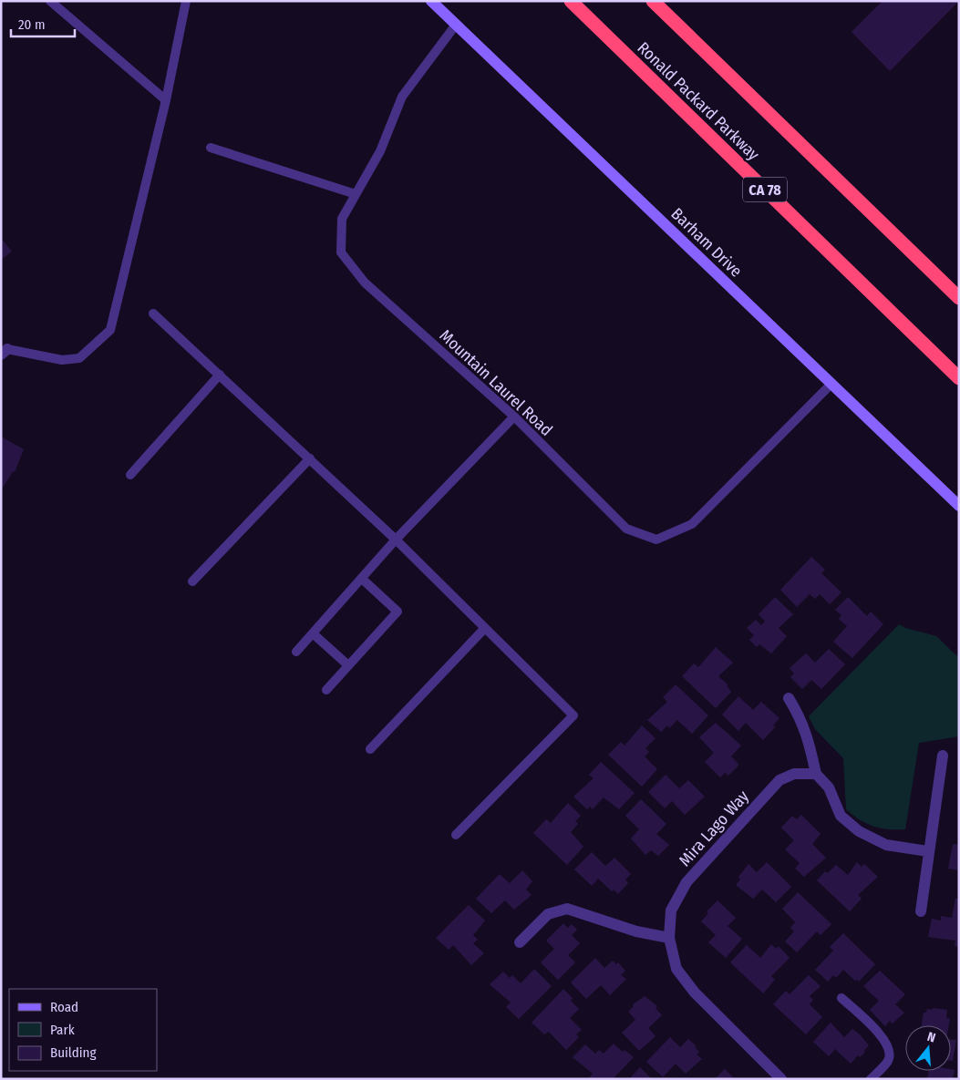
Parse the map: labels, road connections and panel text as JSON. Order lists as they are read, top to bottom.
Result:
{
  "streets": {
    "highway": ["Ronald Packard Parkway", "CA 78"],
    "main road": ["Barham Drive"],
    "street": ["Mira Lago Way"],
    "lane": ["Mountain Laurel Road"]
  },
  "crossings": [
    ["Barham Drive", "Mountain Laurel Road"]
  ],
  "legend": ["Road", "Park", "Building"],
  "scale_bar": "20 m",
  "north": "top"
}
